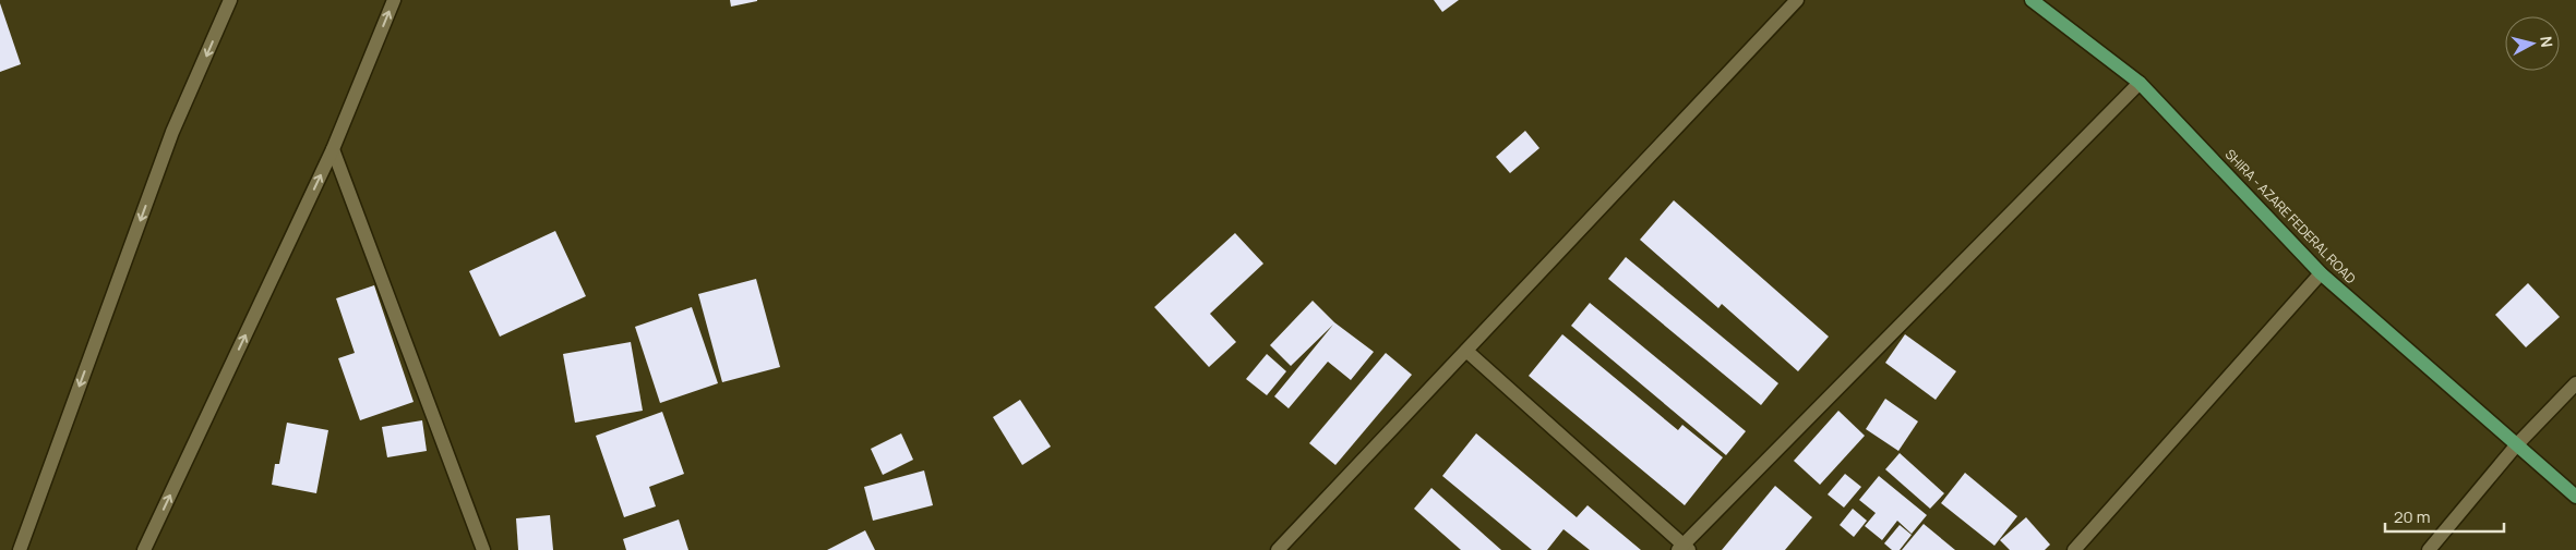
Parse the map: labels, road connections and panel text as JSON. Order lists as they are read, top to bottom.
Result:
{
  "streets": {
    "main road": ["SHIRA - AZARE FEDERAL ROAD"]
  },
  "scale_bar": "20 m",
  "north": "right"
}
